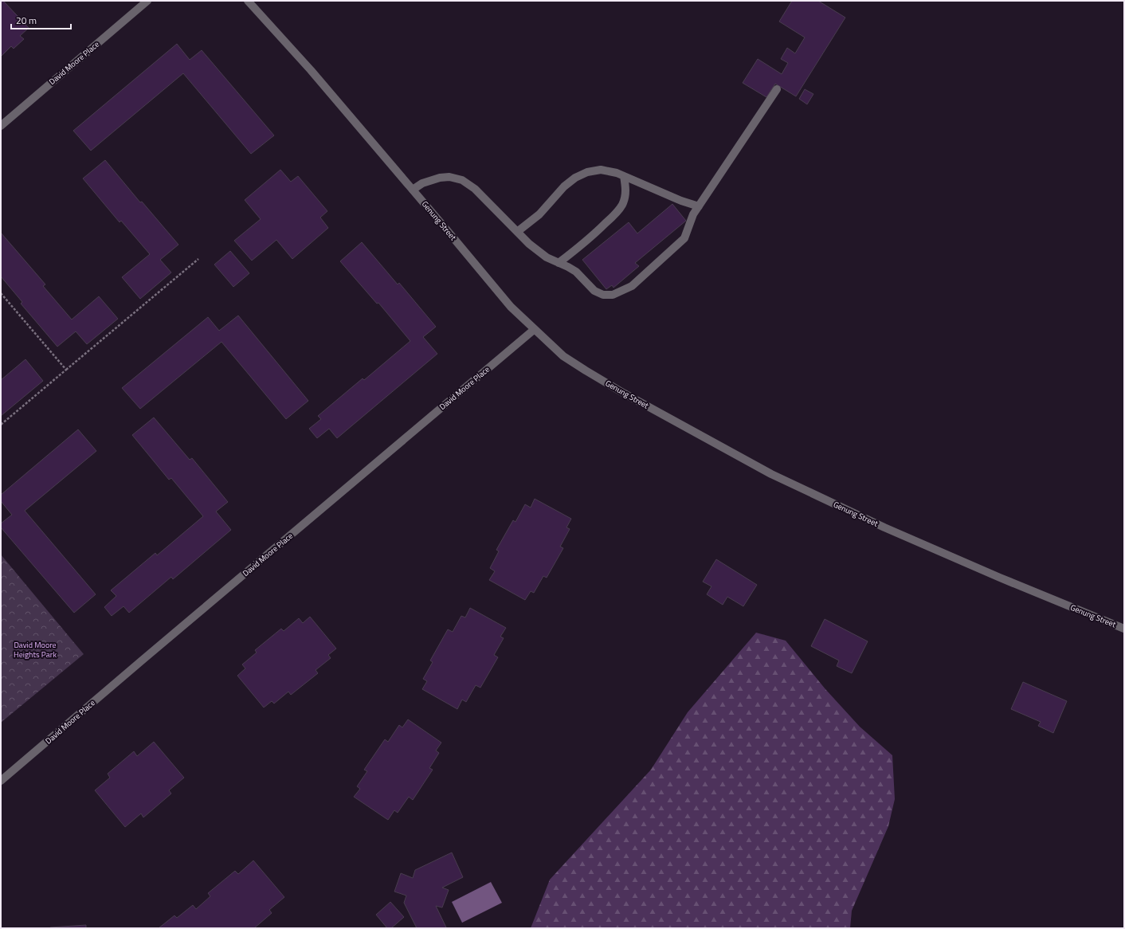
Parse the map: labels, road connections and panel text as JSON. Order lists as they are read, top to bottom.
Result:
{
  "streets": {
    "street": ["David Moore Place", "Genung Street"]
  },
  "crossings": [
    ["David Moore Place", "Genung Street"]
  ],
  "parks": ["David Moore Heights Park"],
  "scale_bar": "20 m"
}
